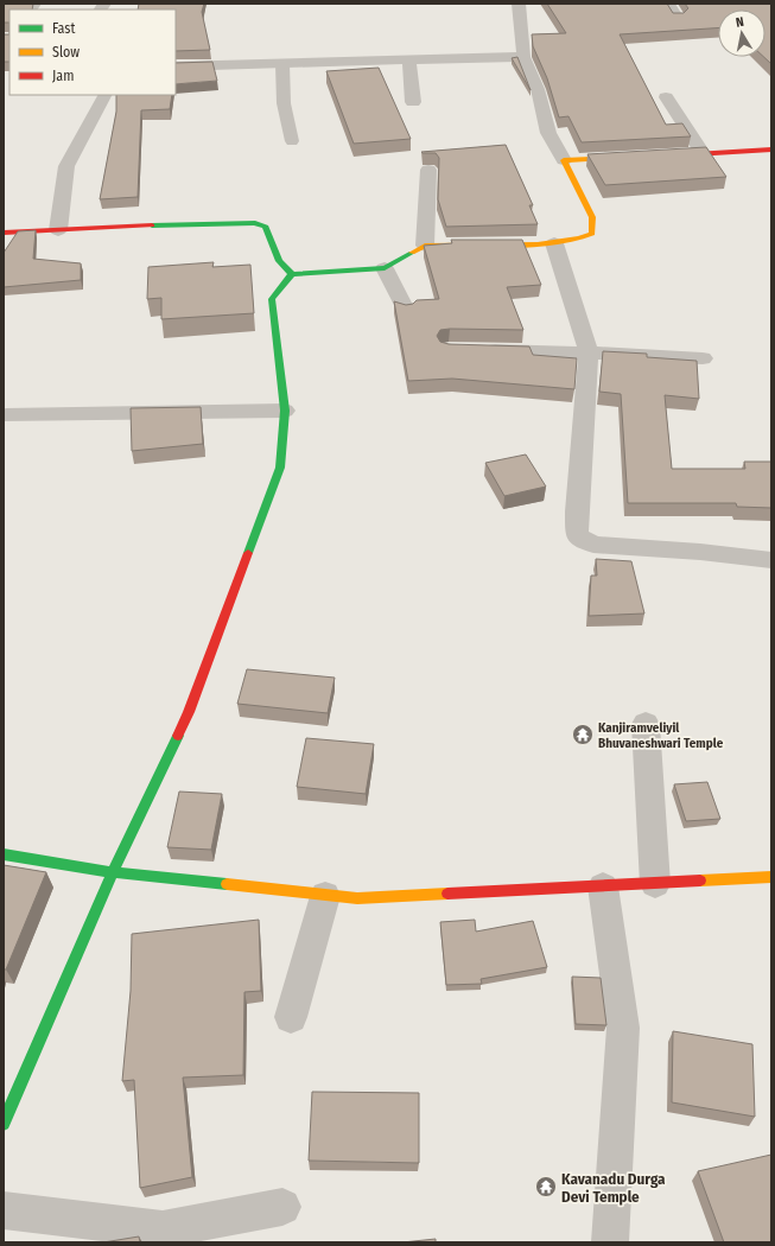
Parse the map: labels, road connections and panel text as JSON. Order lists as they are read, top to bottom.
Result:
{
  "places": {
    "temple": ["Kanjiramveliyil Bhuvaneshwari Temple", "Kavanadu Durga Devi Temple"]
  },
  "legend": ["Fast", "Slow", "Jam"],
  "north": "top"
}
